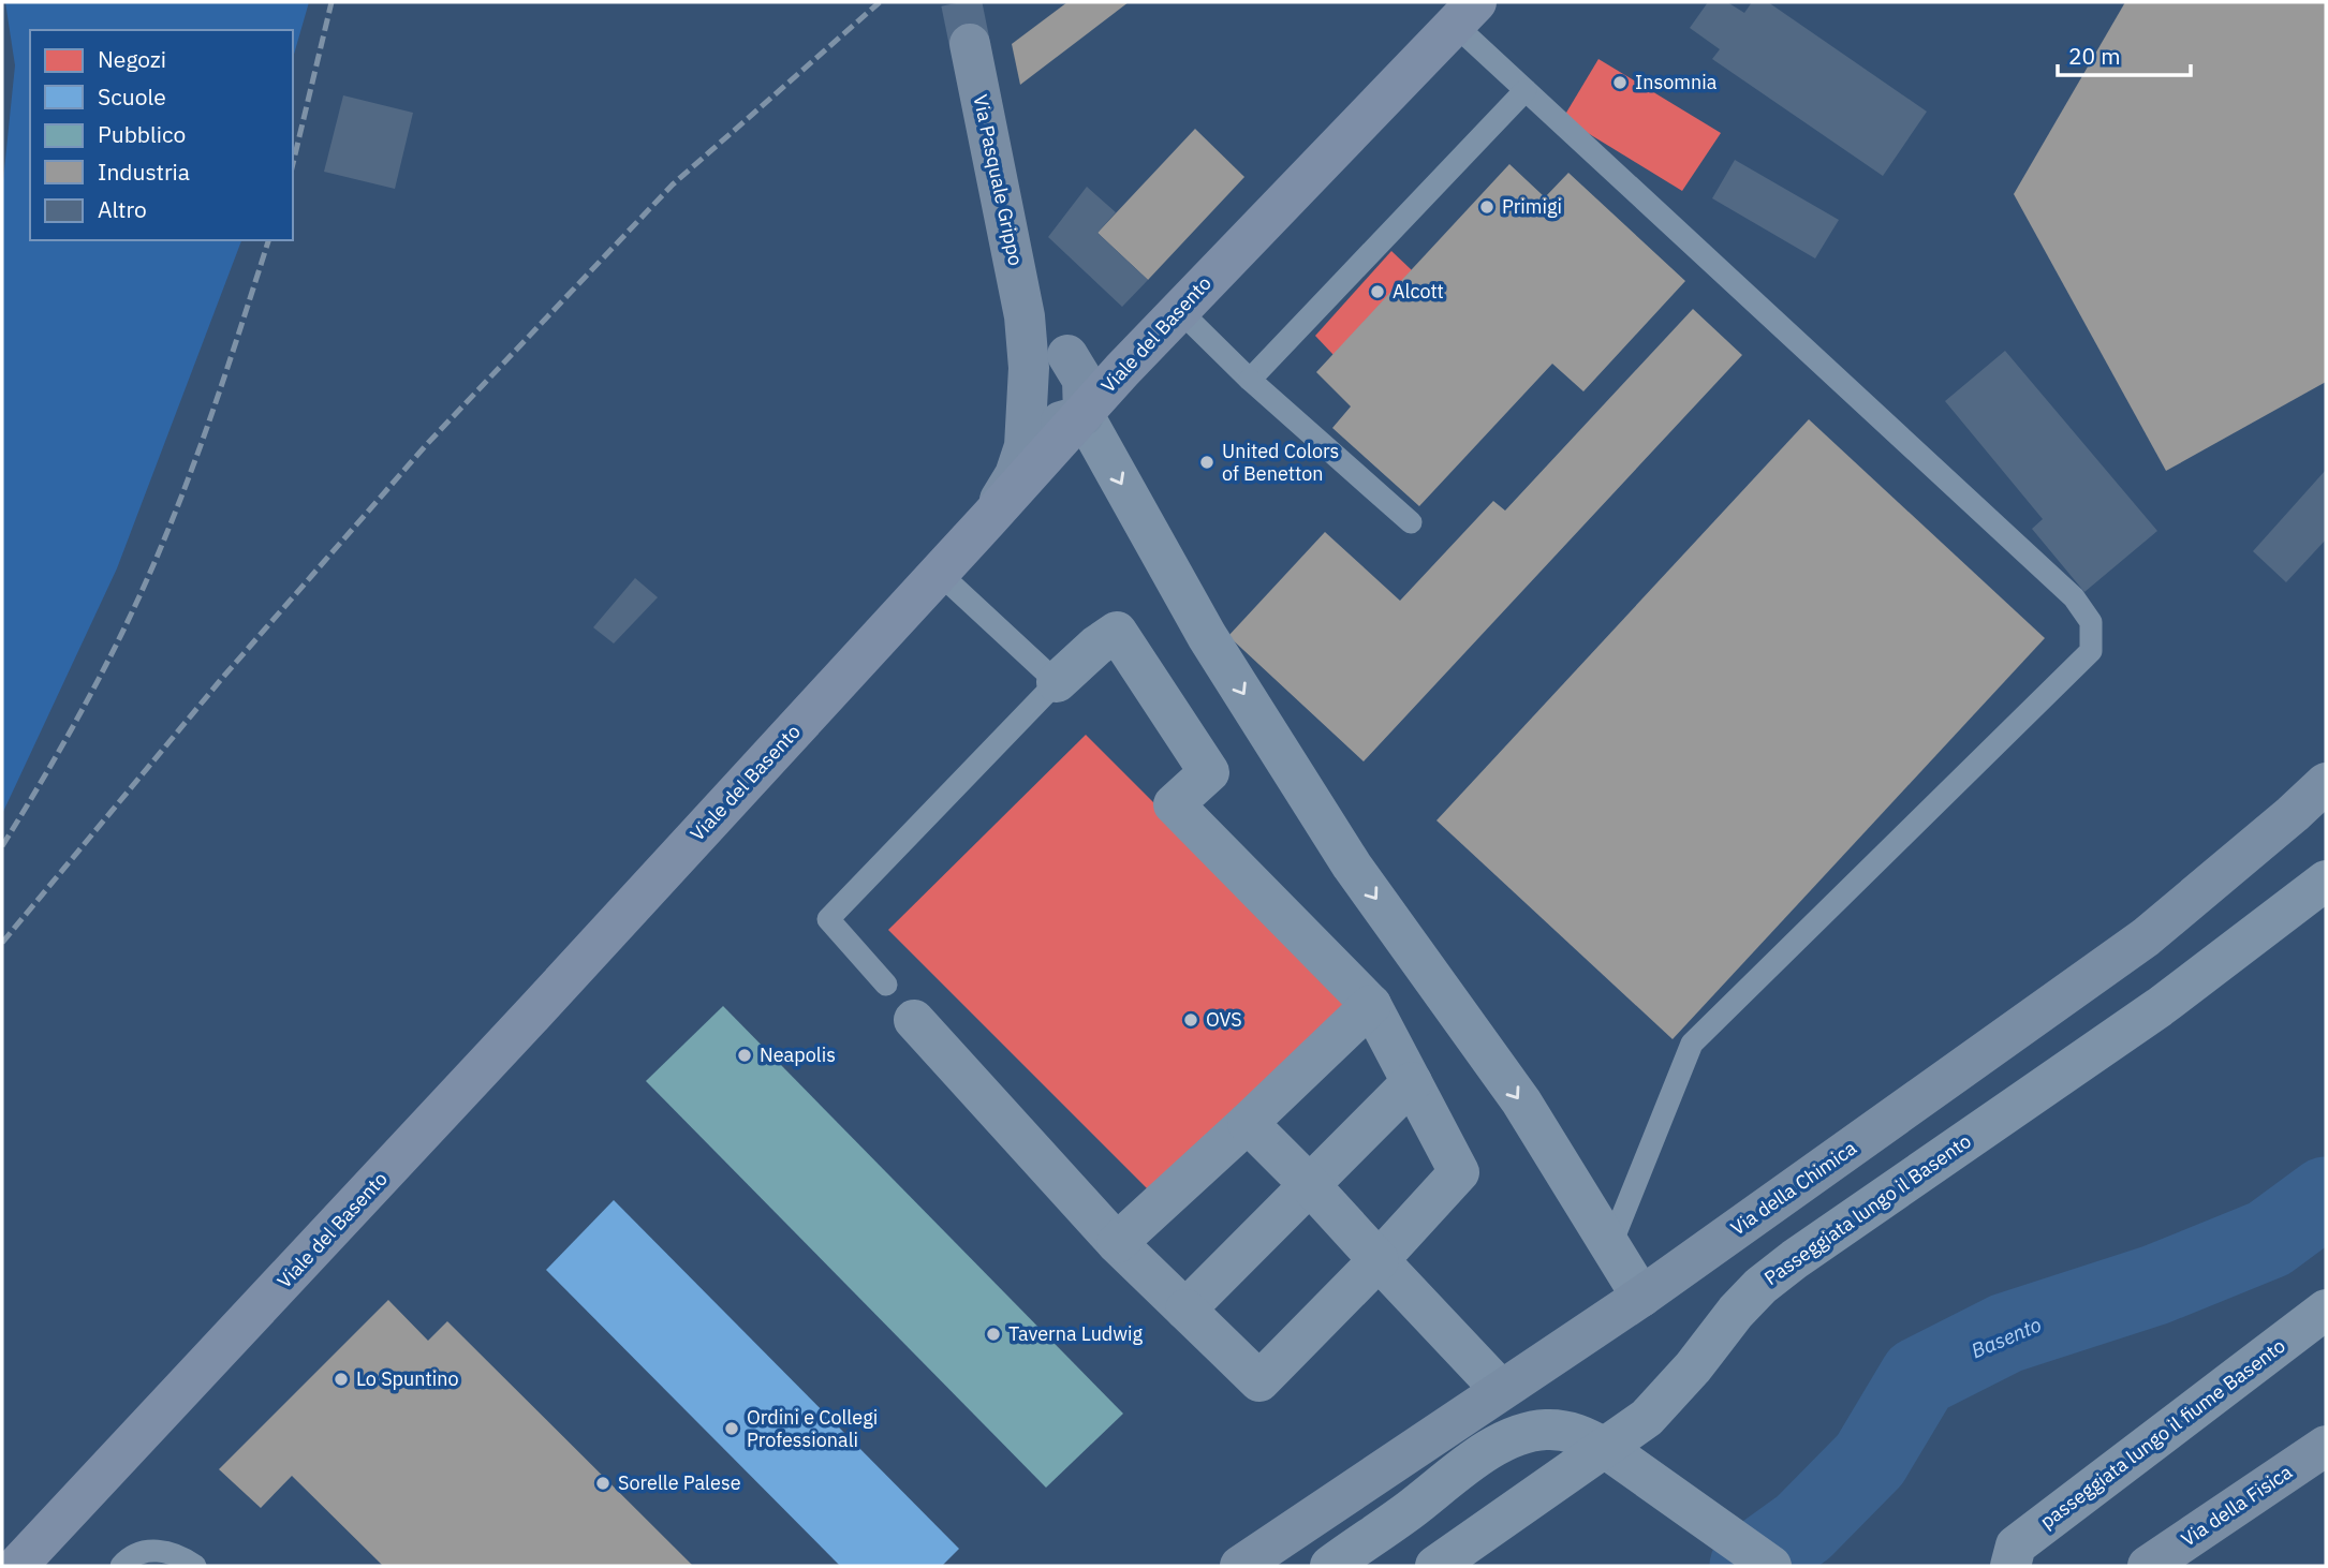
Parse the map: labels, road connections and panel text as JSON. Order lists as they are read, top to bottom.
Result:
{
  "streets": {
    "main road": ["Viale del Basento"],
    "street": [
      "Via Pasquale Grippo",
      "Via della Chimica",
      "Passeggiata lungo il Basento",
      "passeggiata lungo il fiume Basento",
      "Via della Fisica"
    ]
  },
  "crossings": [
    ["Via Pasquale Grippo", "Viale del Basento"]
  ],
  "water": ["Basento"],
  "places": [
    "Insomnia",
    "Primigi",
    "Alcott",
    "United Colors of Benetton",
    "OVS",
    "Neapolis",
    "Taverna Ludwig",
    "Lo Spuntino",
    "Ordini e Collegi Professionali",
    "Sorelle Palese"
  ],
  "legend": [
    "Negozi",
    "Scuole",
    "Pubblico",
    "Industria",
    "Altro"
  ],
  "scale_bar": "20 m"
}
